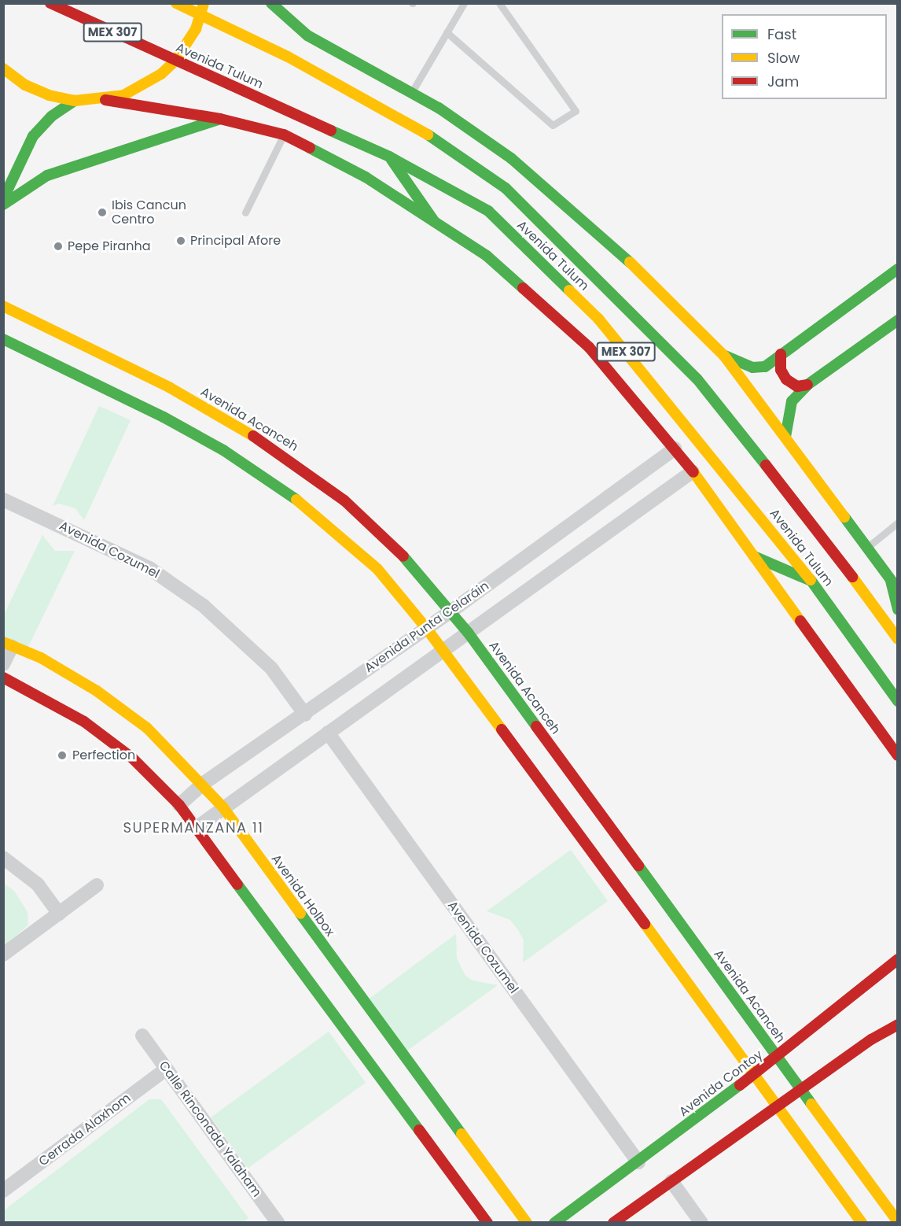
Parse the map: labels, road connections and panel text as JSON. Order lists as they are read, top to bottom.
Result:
{
  "streets": {
    "street": [
      "MEX 307",
      "Avenida Tulum",
      "Avenida Acanceh",
      "Avenida Cozumel",
      "Avenida Punta Celaráin",
      "Avenida Holbox",
      "Avenida Contoy",
      "Calle Rinconada Yalaham",
      "Cerrada Alaxhom"
    ]
  },
  "crossings": [
    ["Avenida Acanceh", "Avenida Punta Celaráin"],
    ["Avenida Acanceh", "Avenida Contoy"],
    ["Avenida Cozumel", "Avenida Punta Celaráin"],
    ["Avenida Cozumel", "Avenida Contoy"],
    ["Avenida Punta Celaráin", "Avenida Holbox"],
    ["Calle Rinconada Yalaham", "Cerrada Alaxhom"]
  ],
  "districts": ["SUPERMANZANA 11"],
  "places": [
    "Ibis Cancun Centro",
    "Principal Afore",
    "Pepe Piranha",
    "Perfection"
  ],
  "legend": ["Fast", "Slow", "Jam"]
}
